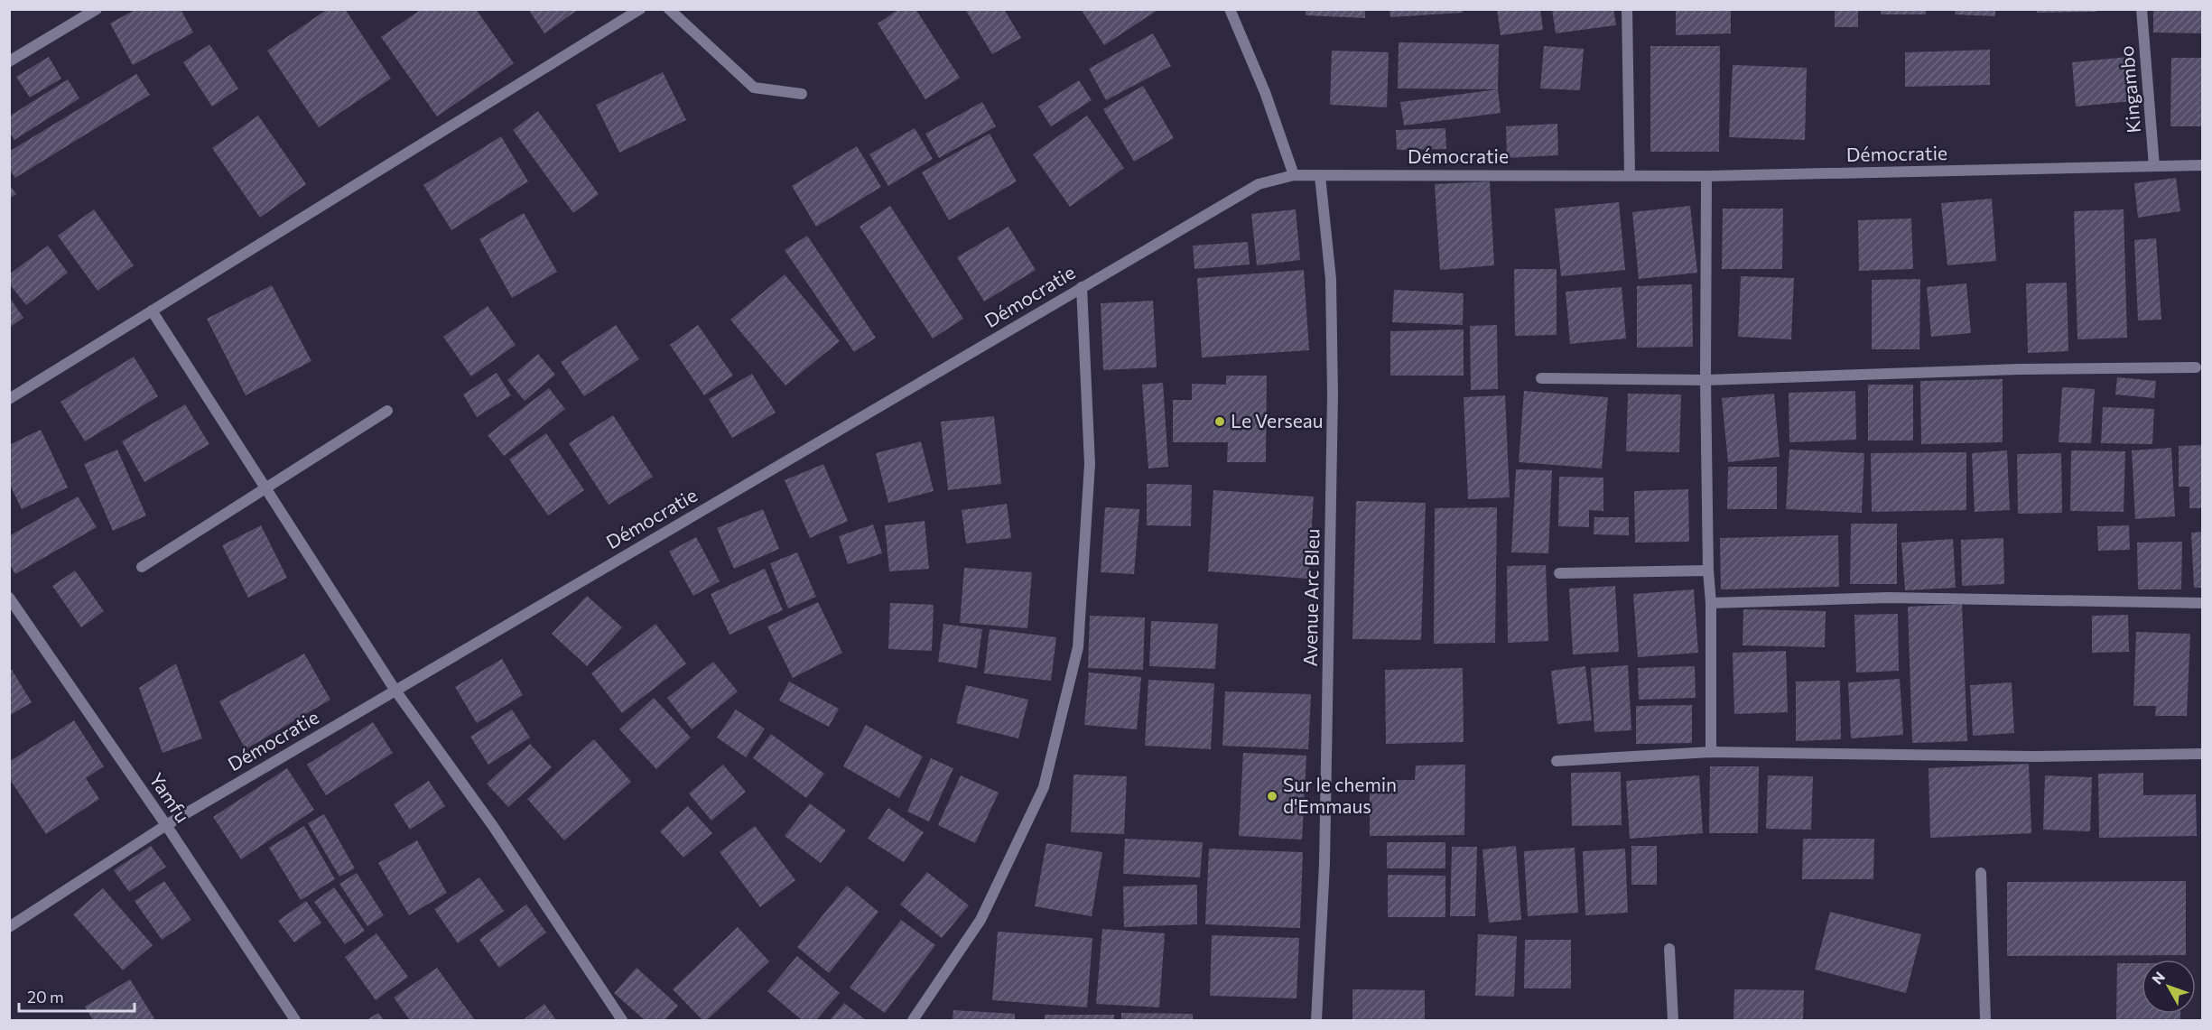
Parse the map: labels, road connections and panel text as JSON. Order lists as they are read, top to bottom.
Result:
{
  "streets": {
    "street": [
      "Kingambo",
      "Démocratie",
      "Avenue Arc Bleu",
      "Yamfu"
    ]
  },
  "crossings": [
    ["Kingambo", "Démocratie"],
    ["Démocratie", "Avenue Arc Bleu"],
    ["Démocratie", "Yamfu"]
  ],
  "places": ["Le Verseau", "Sur le chemin d'Emmaus"],
  "scale_bar": "20 m",
  "north": "top left"
}
